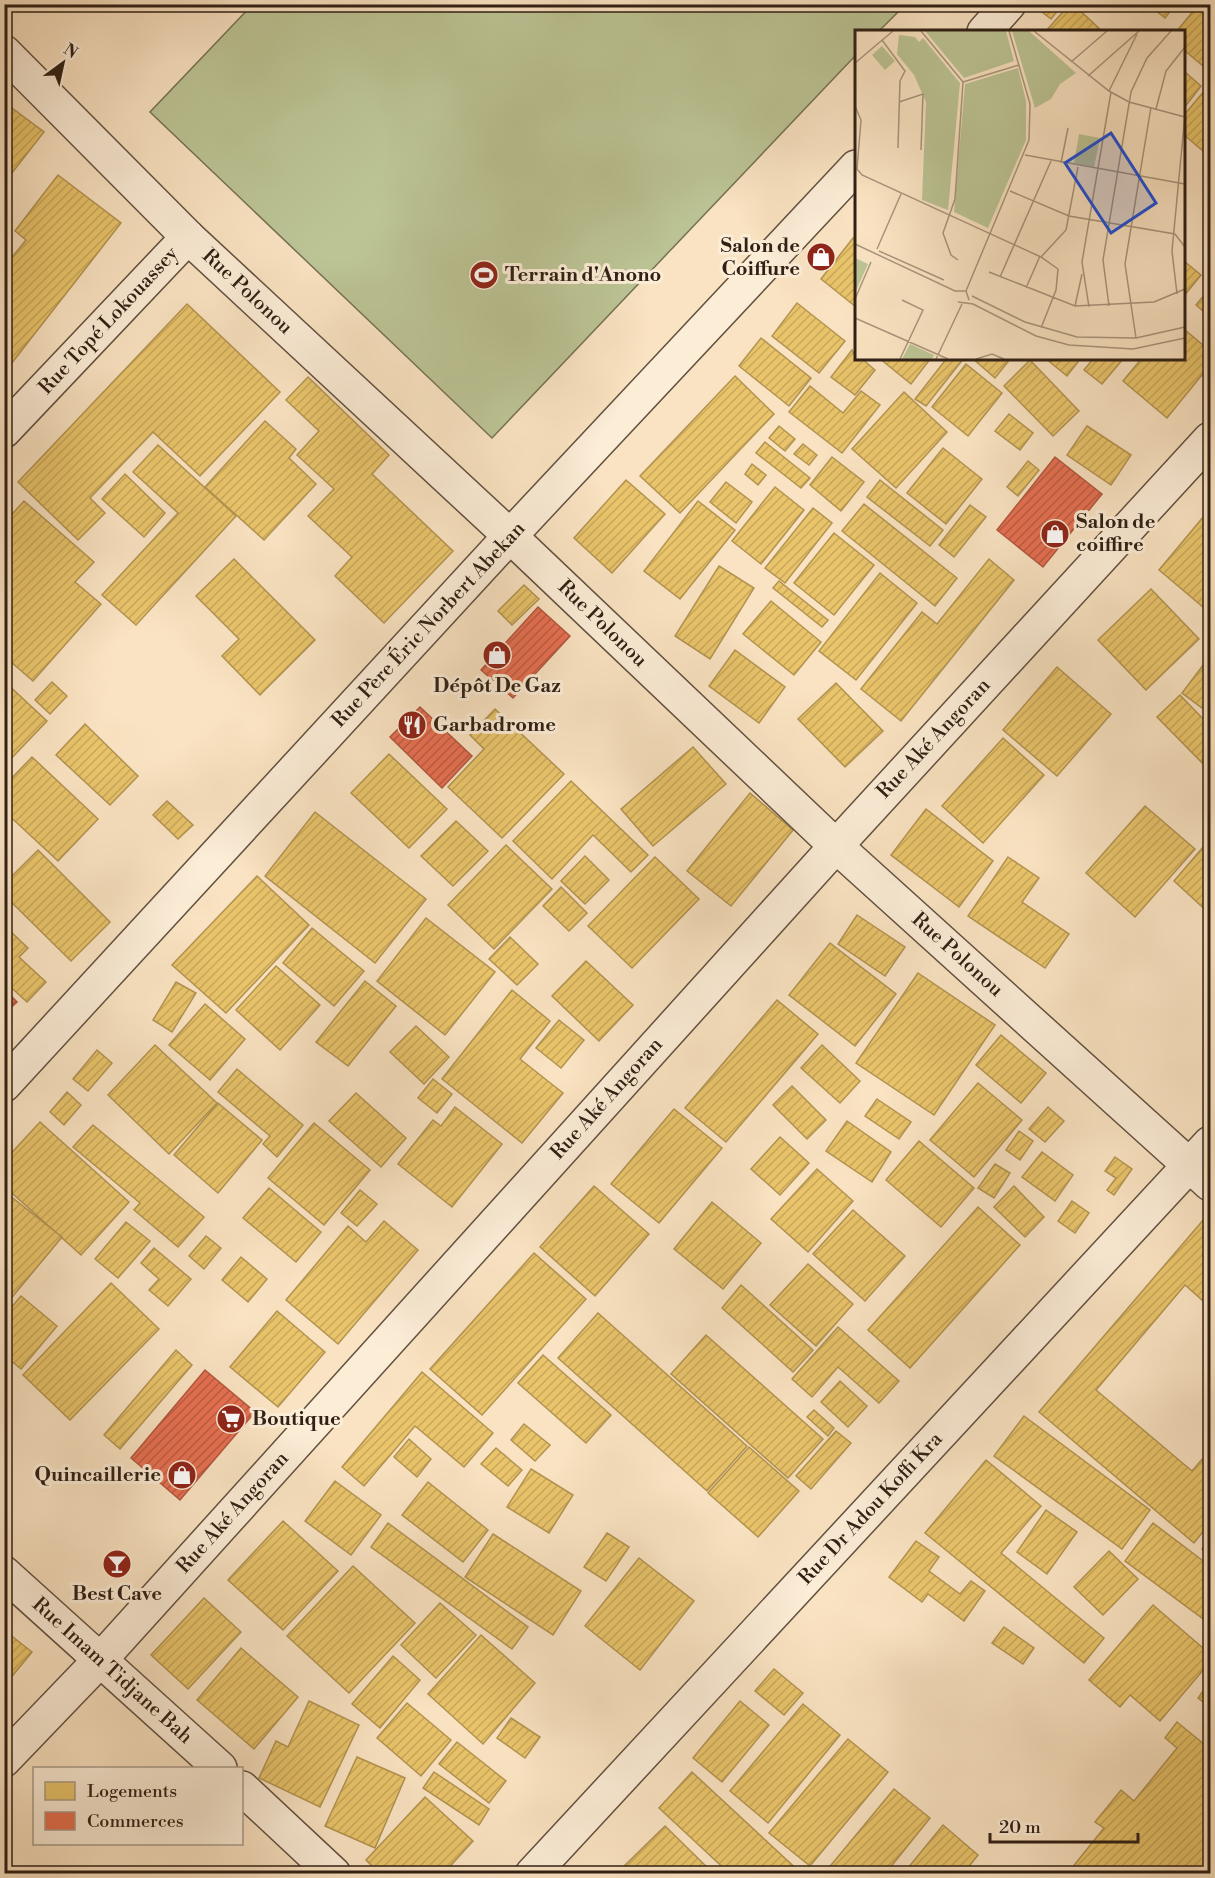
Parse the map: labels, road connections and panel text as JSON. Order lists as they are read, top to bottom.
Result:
{
  "streets": {
    "street": [
      "Rue Polonou",
      "Rue Topé Lokouassey",
      "Rue Père Éric Norbert Abekan",
      "Rue Aké Angoran",
      "Rue Dr Adou Koffi Kra",
      "Rue Imam Tidjane Bah"
    ]
  },
  "crossings": [
    ["Rue Polonou", "Rue Topé Lokouassey"],
    ["Rue Polonou", "Rue Père Éric Norbert Abekan"],
    ["Rue Polonou", "Rue Aké Angoran"],
    ["Rue Polonou", "Rue Dr Adou Koffi Kra"],
    ["Rue Aké Angoran", "Rue Imam Tidjane Bah"]
  ],
  "places": {
    "shop": [
      "Salon de Coiffure",
      "Salon de coiffire",
      "Dépôt De Gaz",
      "Quincaillerie"
    ],
    "sports": ["Terrain d'Anono"],
    "restaurant": ["Garbadrome"],
    "supermarket": ["Boutique"],
    "bar": ["Best Cave"]
  },
  "legend": ["Logements", "Commerces"],
  "scale_bar": "20 m",
  "north": "top right"
}
